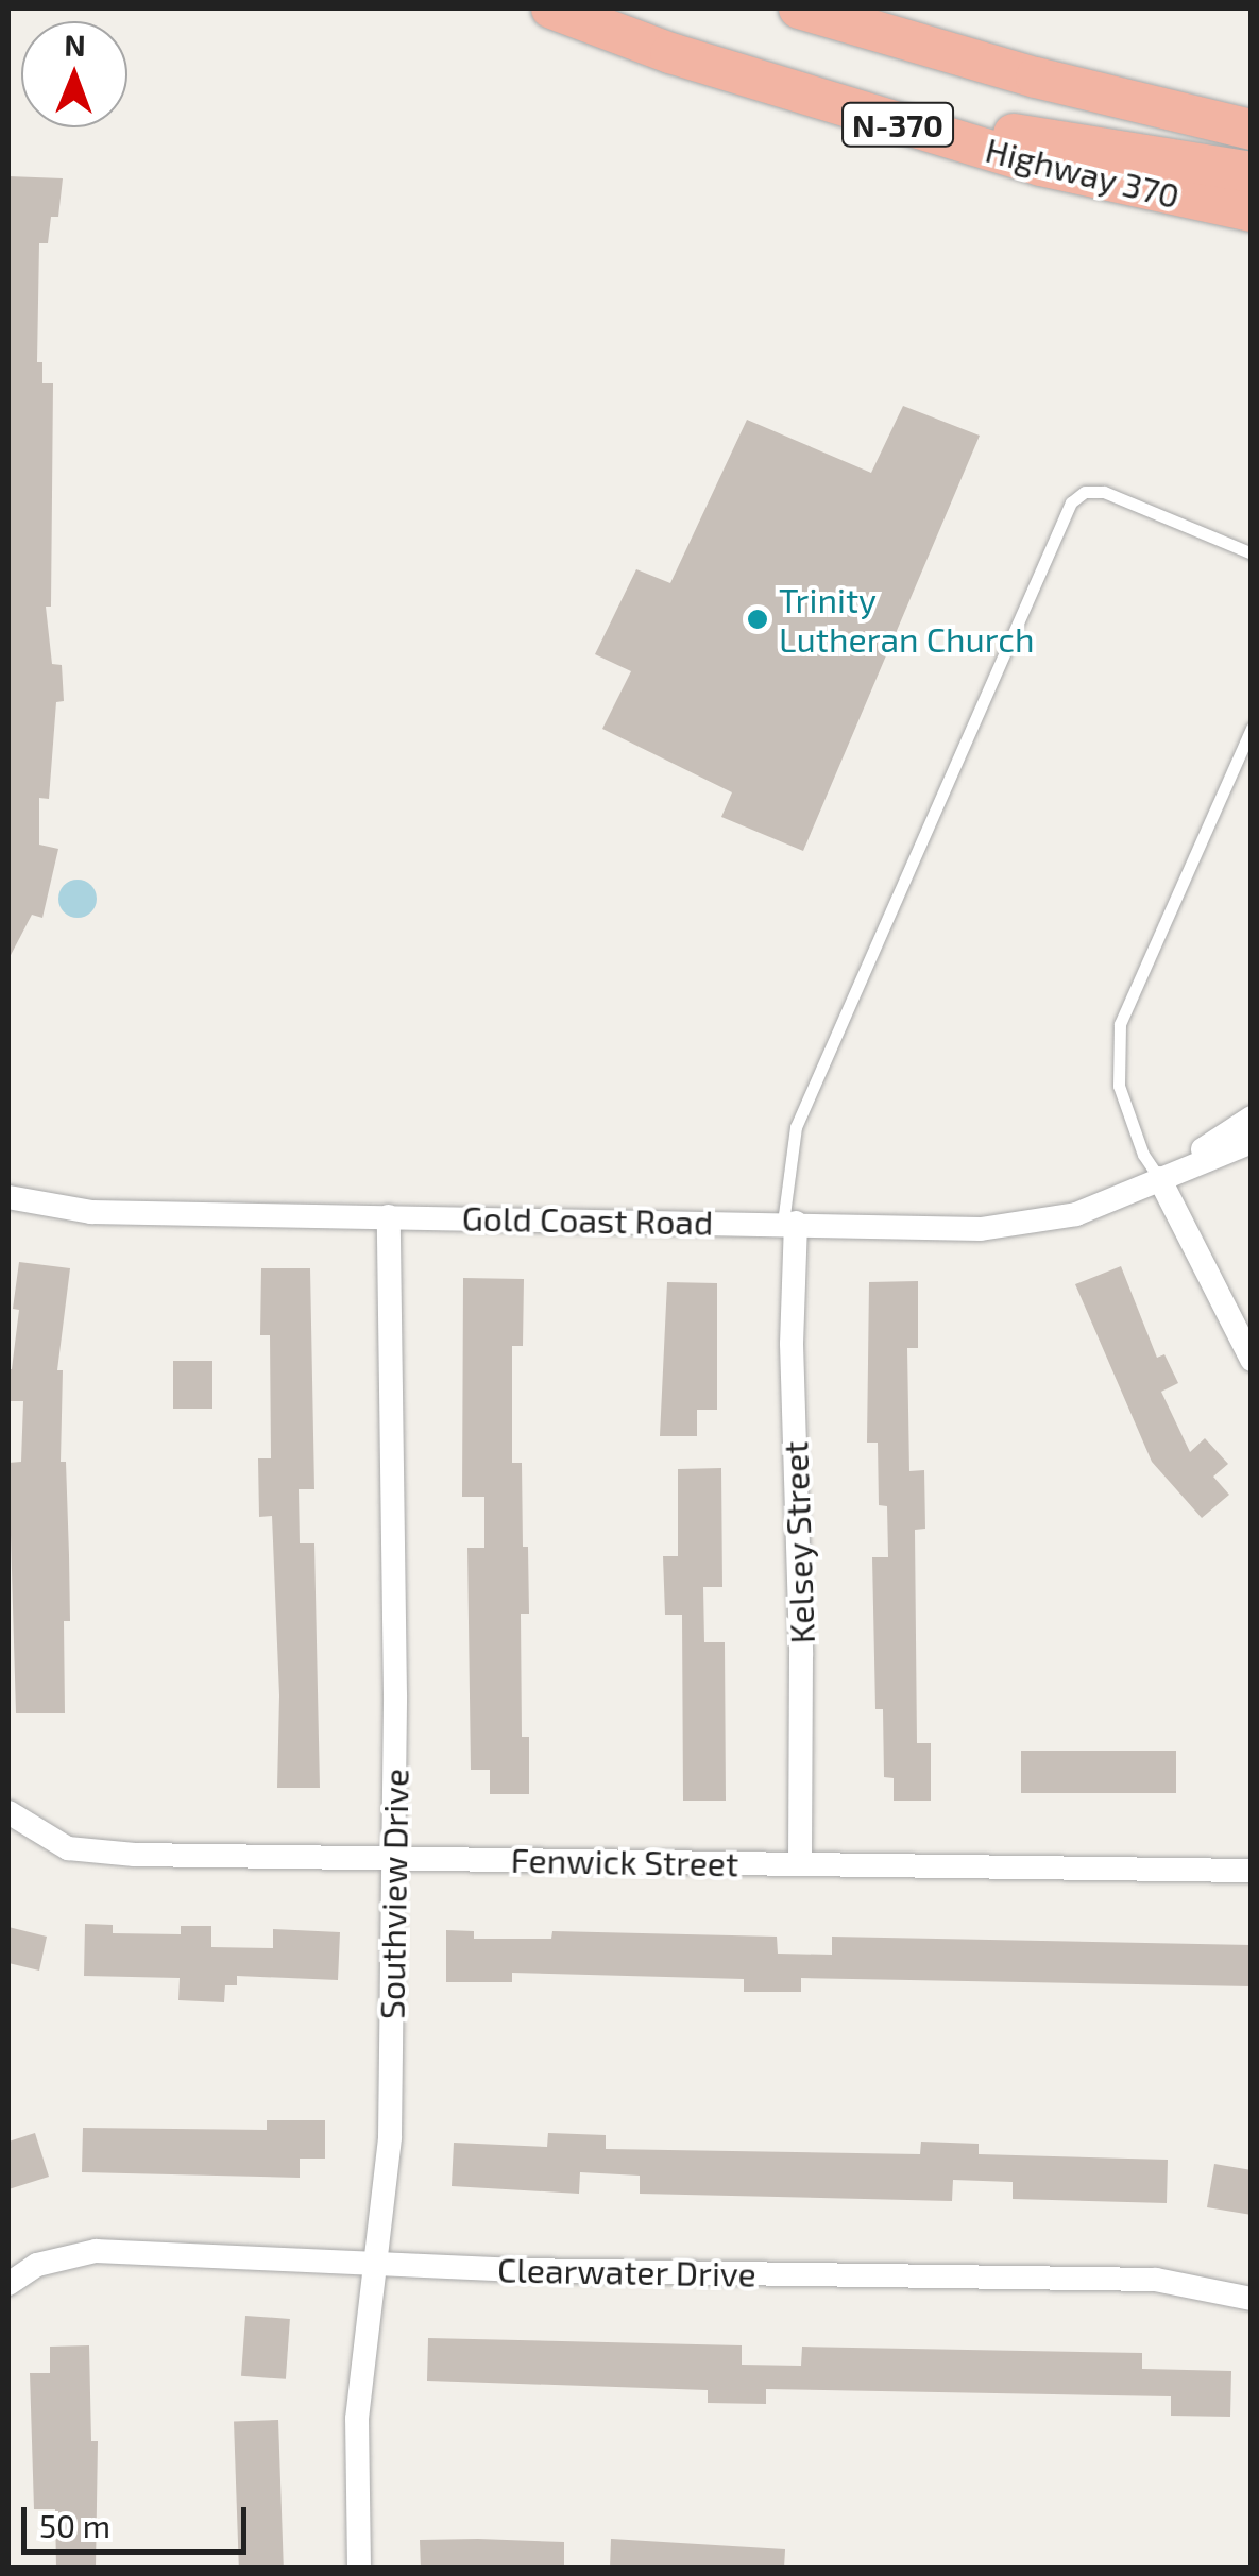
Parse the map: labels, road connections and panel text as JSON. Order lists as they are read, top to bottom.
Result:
{
  "streets": {
    "highway": ["N-370", "Highway 370"],
    "street": [
      "Gold Coast Road",
      "Kelsey Street",
      "Fenwick Street",
      "Southview Drive",
      "Clearwater Drive"
    ]
  },
  "crossings": [
    ["Gold Coast Road", "Kelsey Street"],
    ["Gold Coast Road", "Southview Drive"],
    ["Kelsey Street", "Fenwick Street"],
    ["Fenwick Street", "Southview Drive"],
    ["Southview Drive", "Clearwater Drive"]
  ],
  "places": ["Trinity Lutheran Church"],
  "scale_bar": "50 m",
  "north": "top"
}
